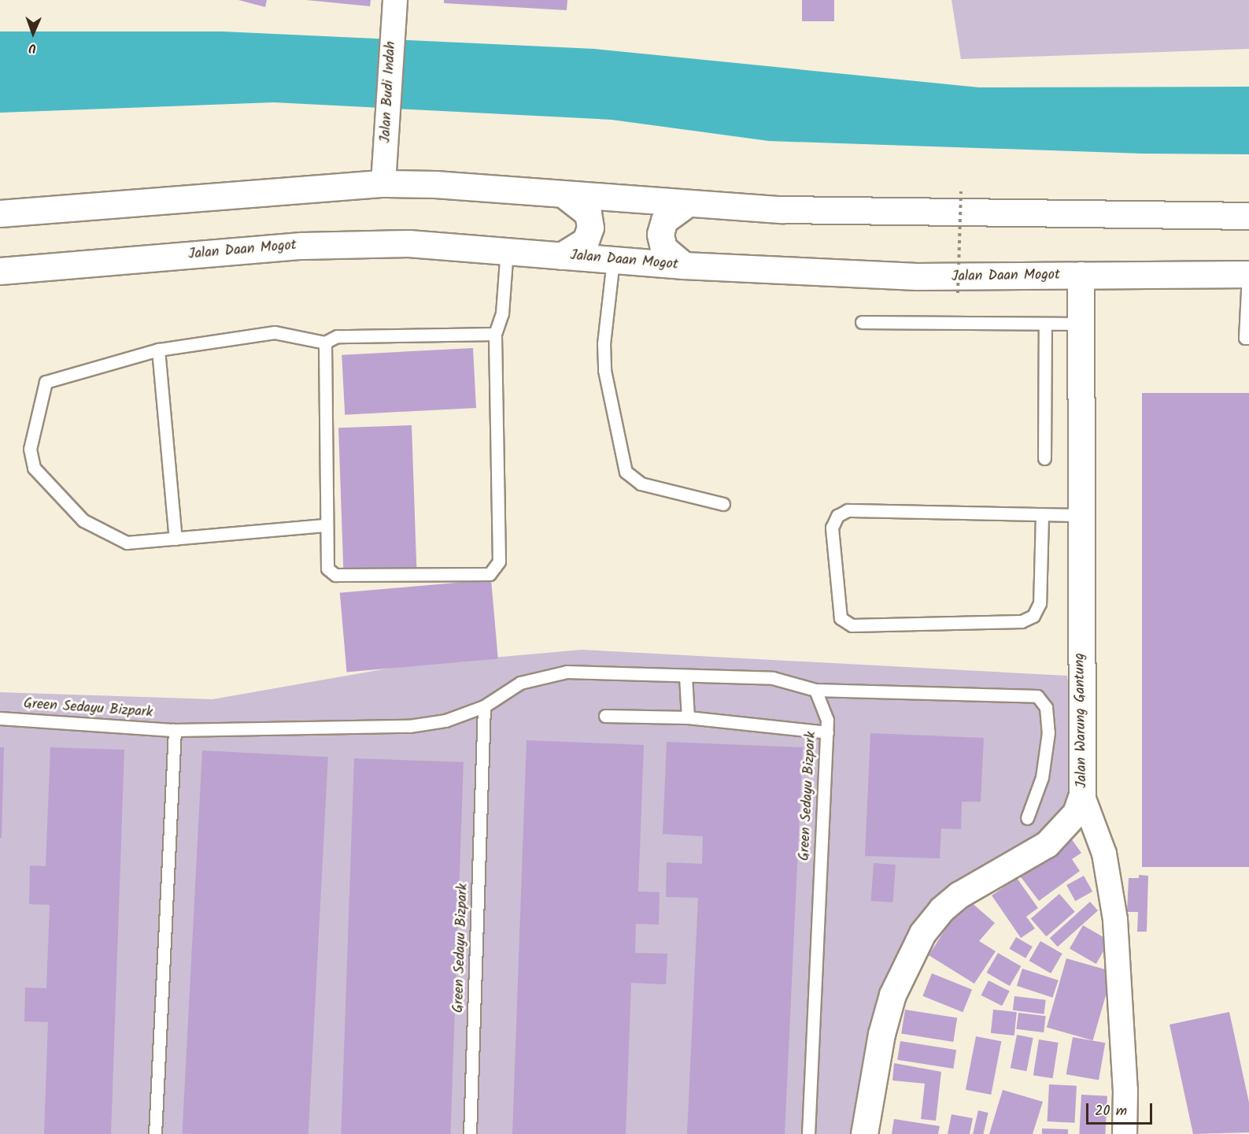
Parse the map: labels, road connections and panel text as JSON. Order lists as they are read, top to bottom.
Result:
{
  "streets": {
    "main road": ["Jalan Daan Mogot", "Jalan Warung Gantung"],
    "street": ["Jalan Budi Indah"],
    "lane": ["Green Sedayu Bizpark"]
  },
  "crossings": [
    ["Jalan Daan Mogot", "Jalan Warung Gantung"]
  ],
  "scale_bar": "20 m",
  "north": "bottom"
}
